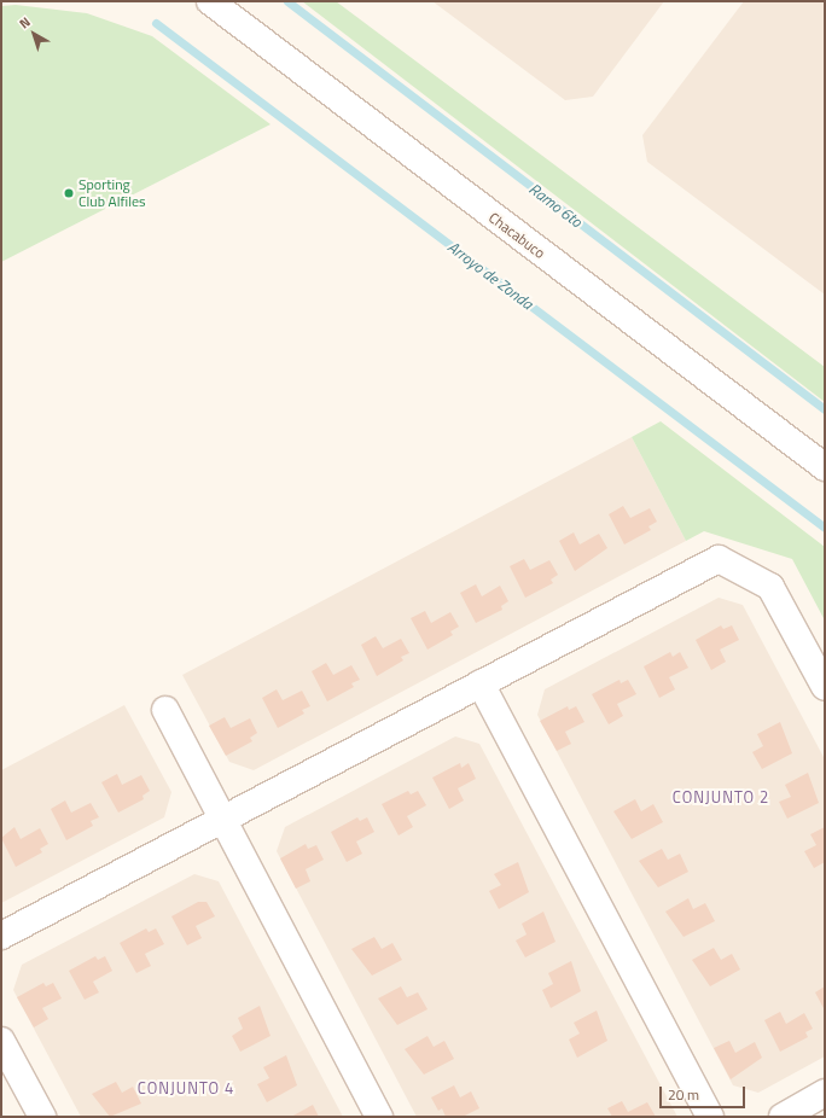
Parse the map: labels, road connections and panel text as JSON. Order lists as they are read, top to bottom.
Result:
{
  "streets": {
    "street": ["Chacabuco"]
  },
  "districts": ["CONJUNTO 2", "CONJUNTO 4"],
  "water": ["Ramo 6to", "Arroyo de Zonda"],
  "places": ["Sporting Club Alfiles"],
  "scale_bar": "20 m",
  "north": "top left"
}
